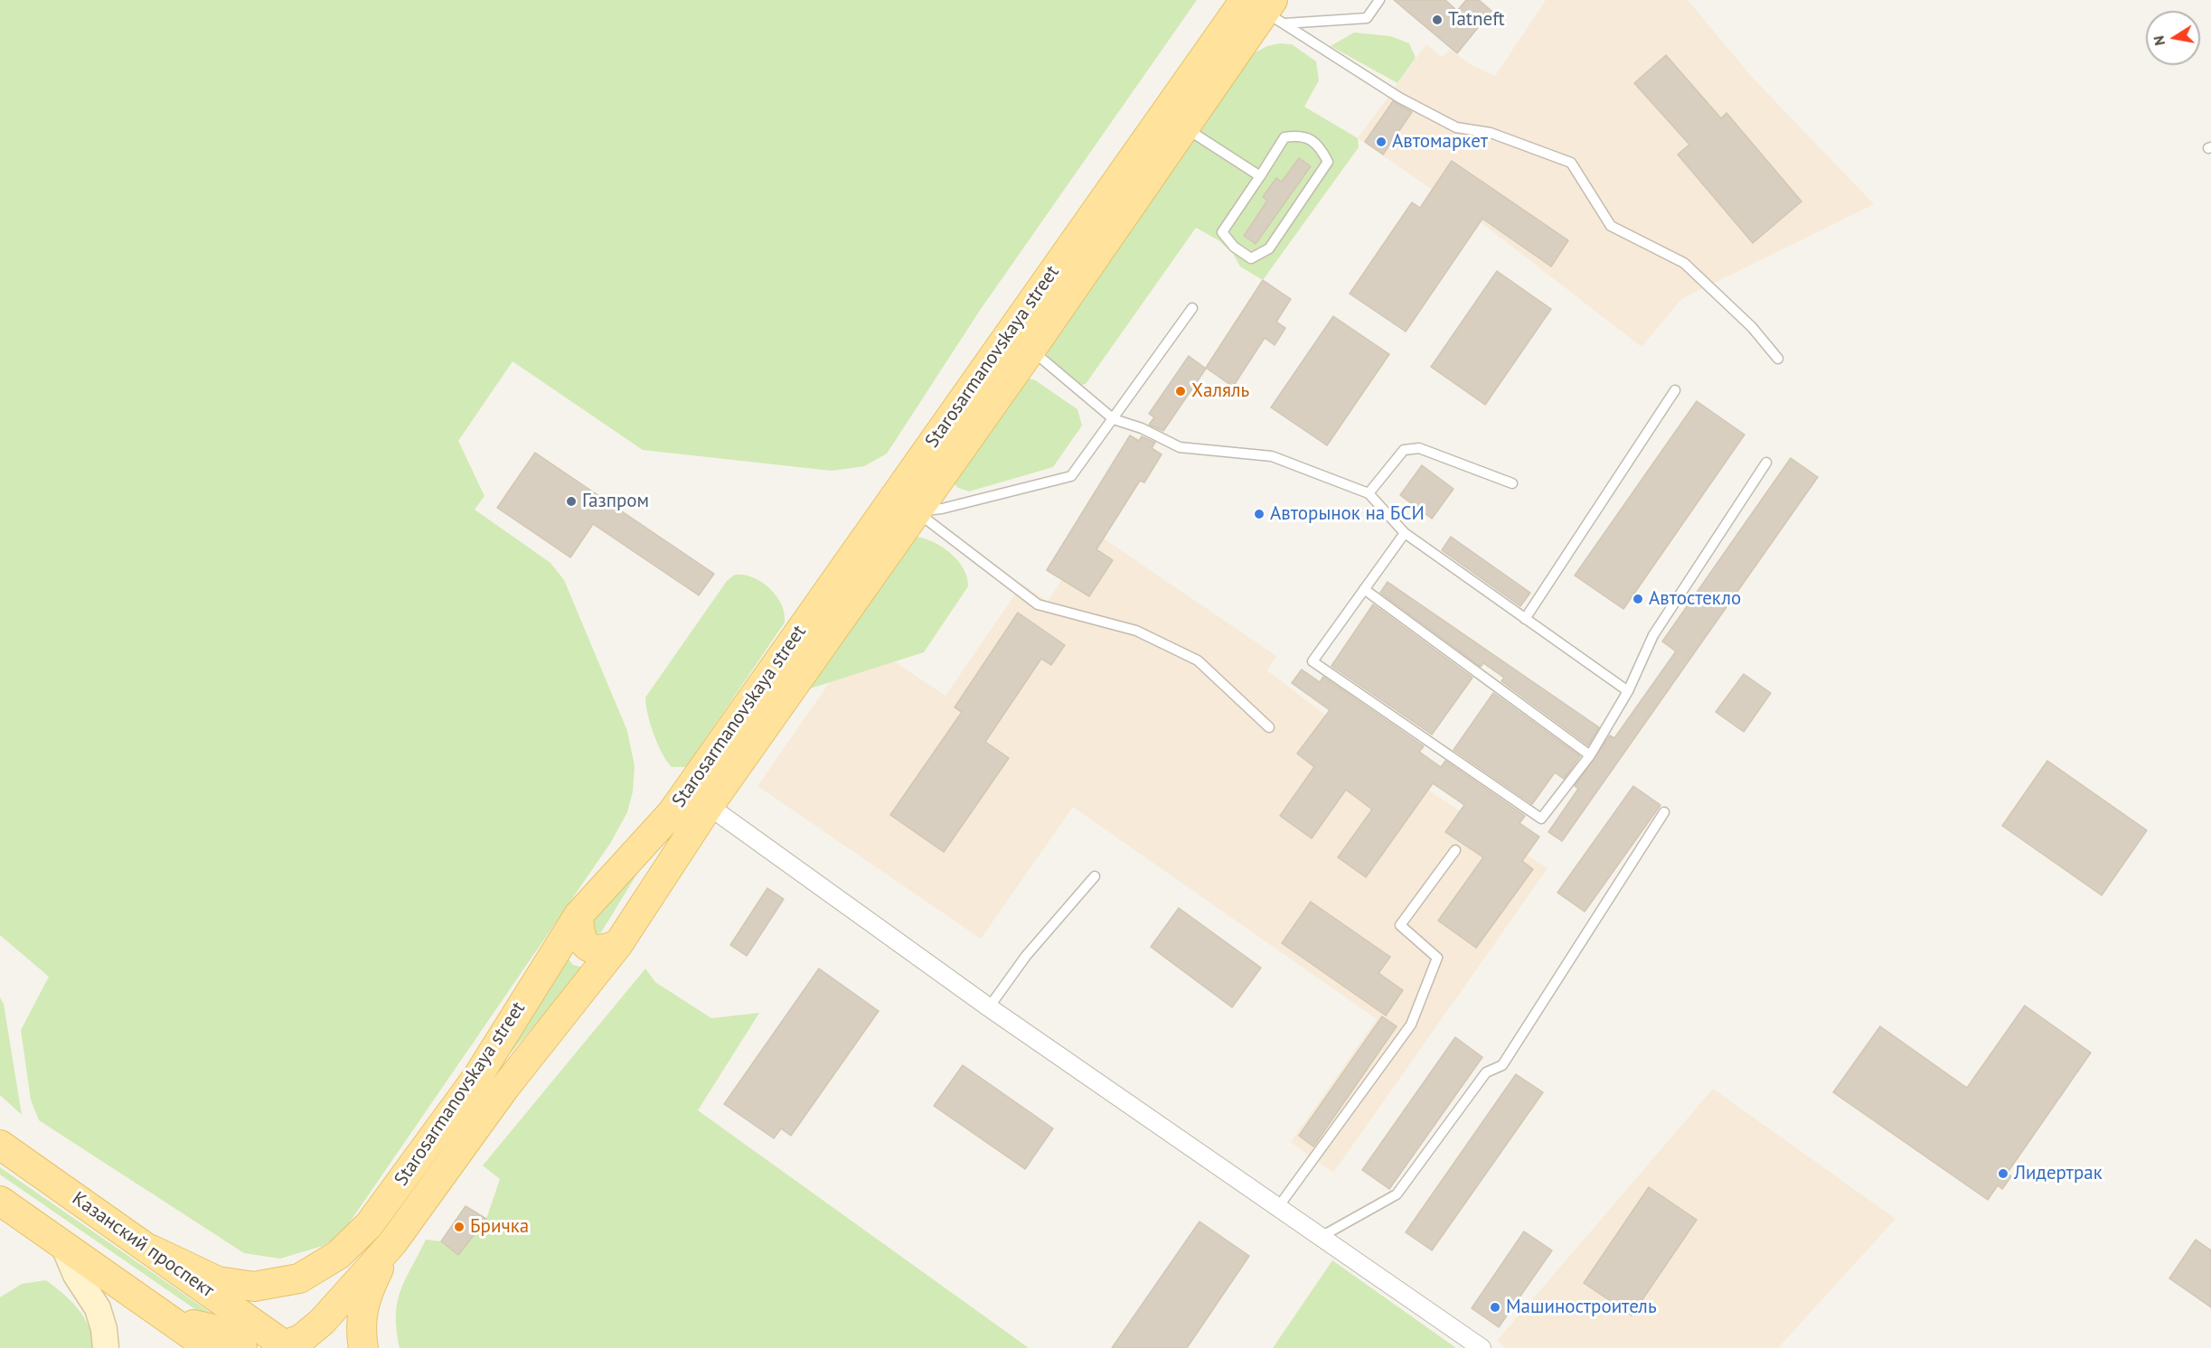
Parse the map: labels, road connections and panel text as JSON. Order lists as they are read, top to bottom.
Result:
{
  "streets": {
    "main road": ["Starosarmanovskaya street", "Казанский проспект"]
  },
  "crossings": [
    ["Starosarmanovskaya street", "Казанский проспект"]
  ],
  "places": [
    "Tatneft",
    "Автомаркет",
    "Халяль",
    "Газпром",
    "Авторынок на БСИ",
    "Автостекло",
    "Лидертрак",
    "Бричка",
    "Машиностроитель"
  ],
  "north": "left"
}
